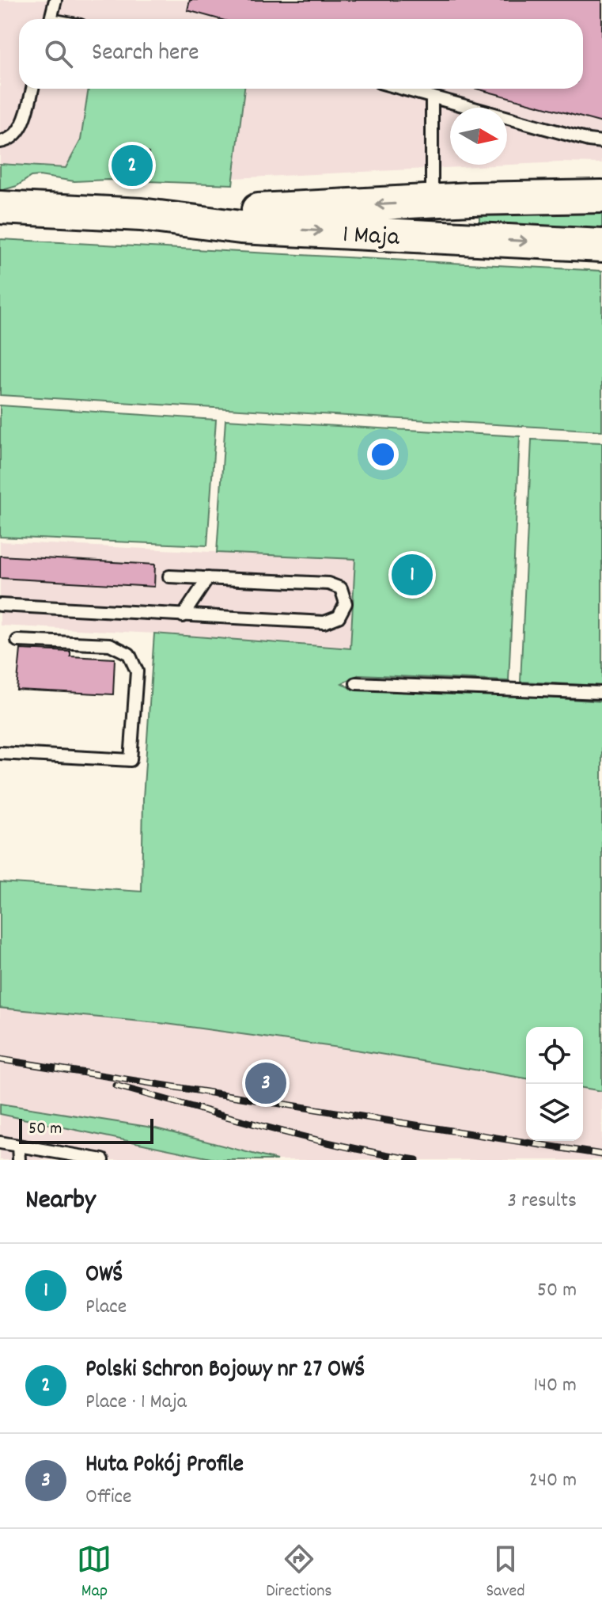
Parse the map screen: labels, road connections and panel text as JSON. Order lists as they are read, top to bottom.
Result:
{
  "streets": {
    "street": ["1 Maja"]
  },
  "scale_bar": "50 m",
  "north": "right",
  "page": {
    "search": "Search here",
    "pins": ["2", "1", "3"],
    "scale": "50 m",
    "heading": ["Nearby", "3 results"],
    "list": [
      {
        "mark": "1",
        "name": "OWŚ",
        "note": "Place",
        "value": "50 m"
      },
      {
        "mark": "2",
        "name": "Polski Schron Bojowy nr 27 OWŚ",
        "note": "Place · 1 Maja",
        "value": "140 m"
      },
      {
        "mark": "3",
        "name": "Huta Pokój Profile",
        "note": "Office",
        "value": "240 m"
      }
    ],
    "nav": ["Map", "Directions", "Saved"]
  }
}
